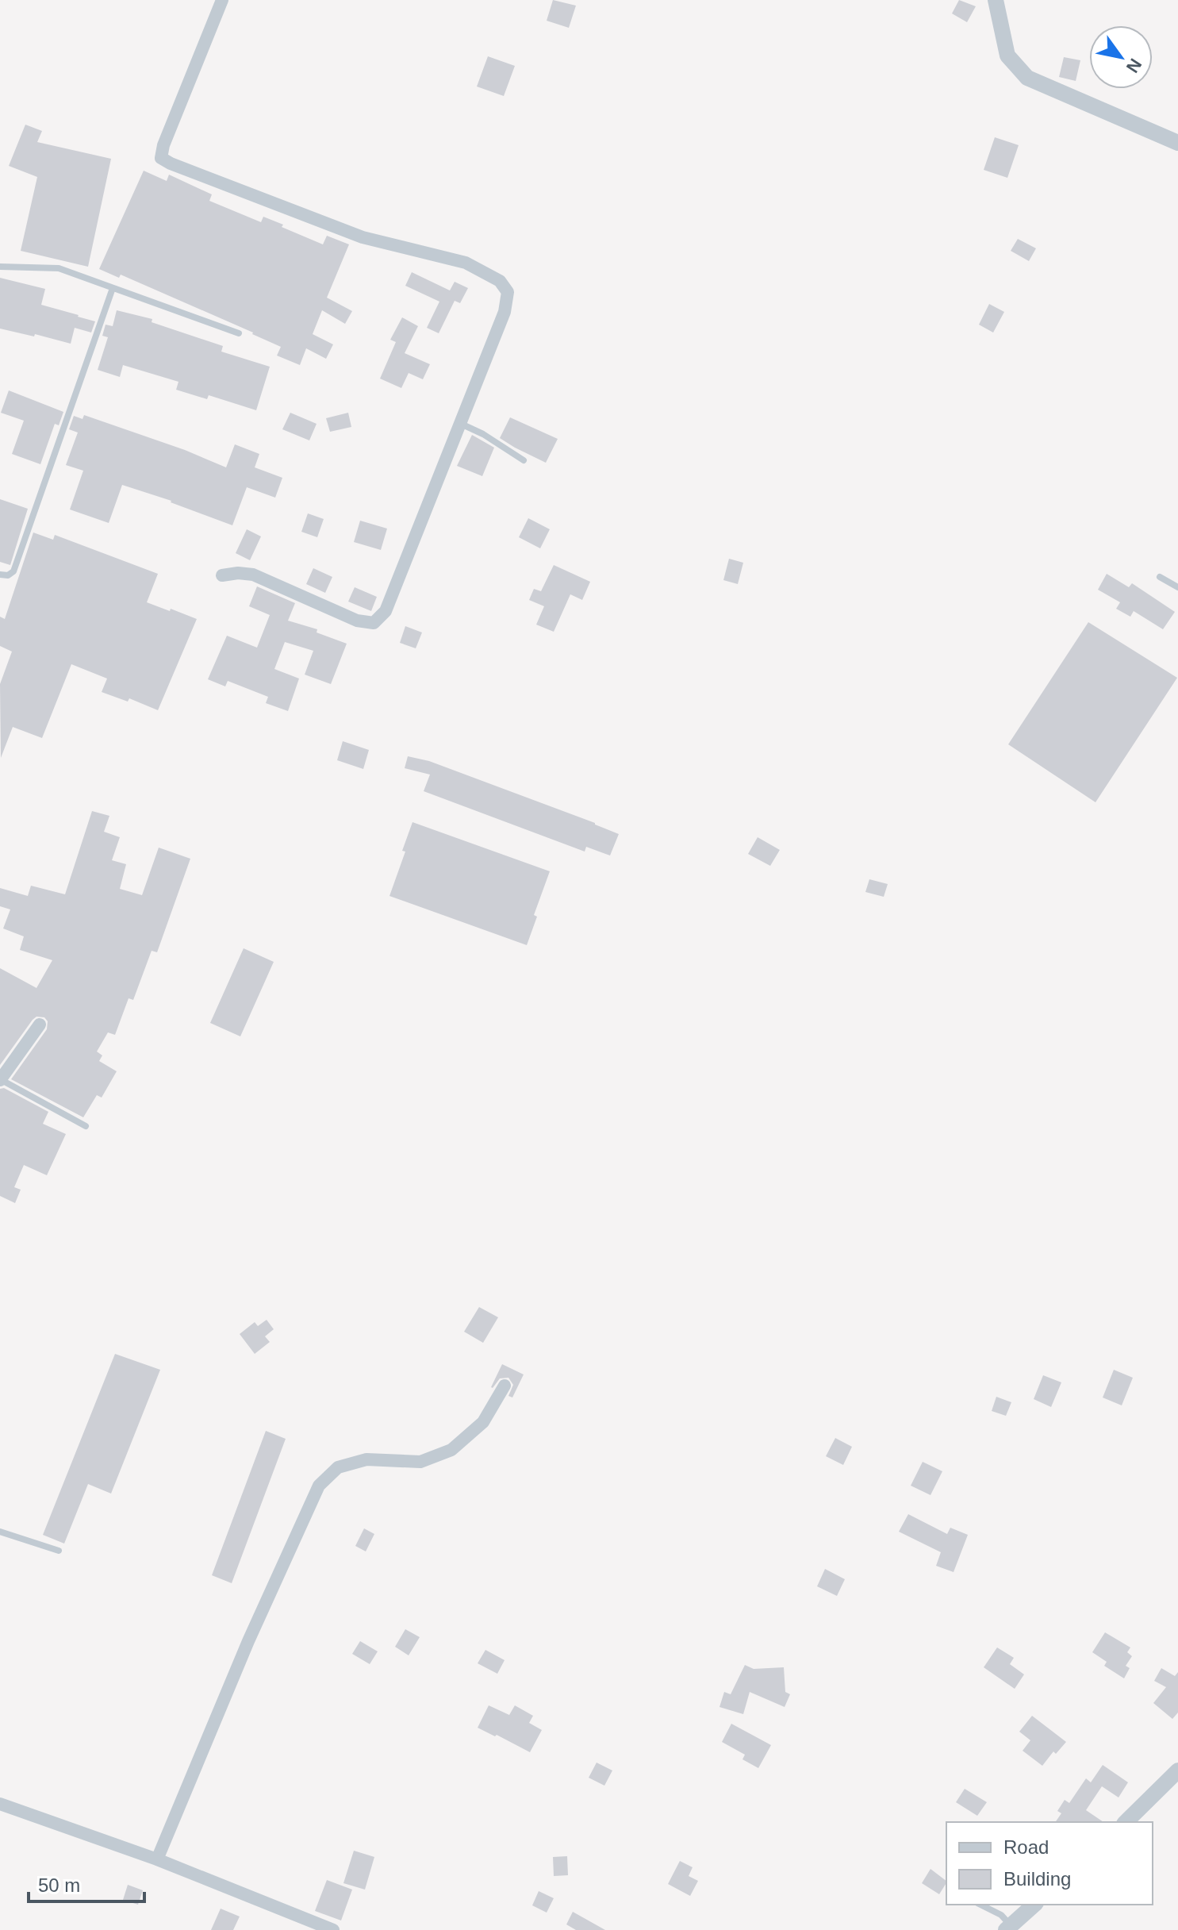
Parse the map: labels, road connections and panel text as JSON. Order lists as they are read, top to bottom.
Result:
{
  "legend": ["Road", "Building"],
  "scale_bar": "50 m",
  "north": "bottom right"
}
